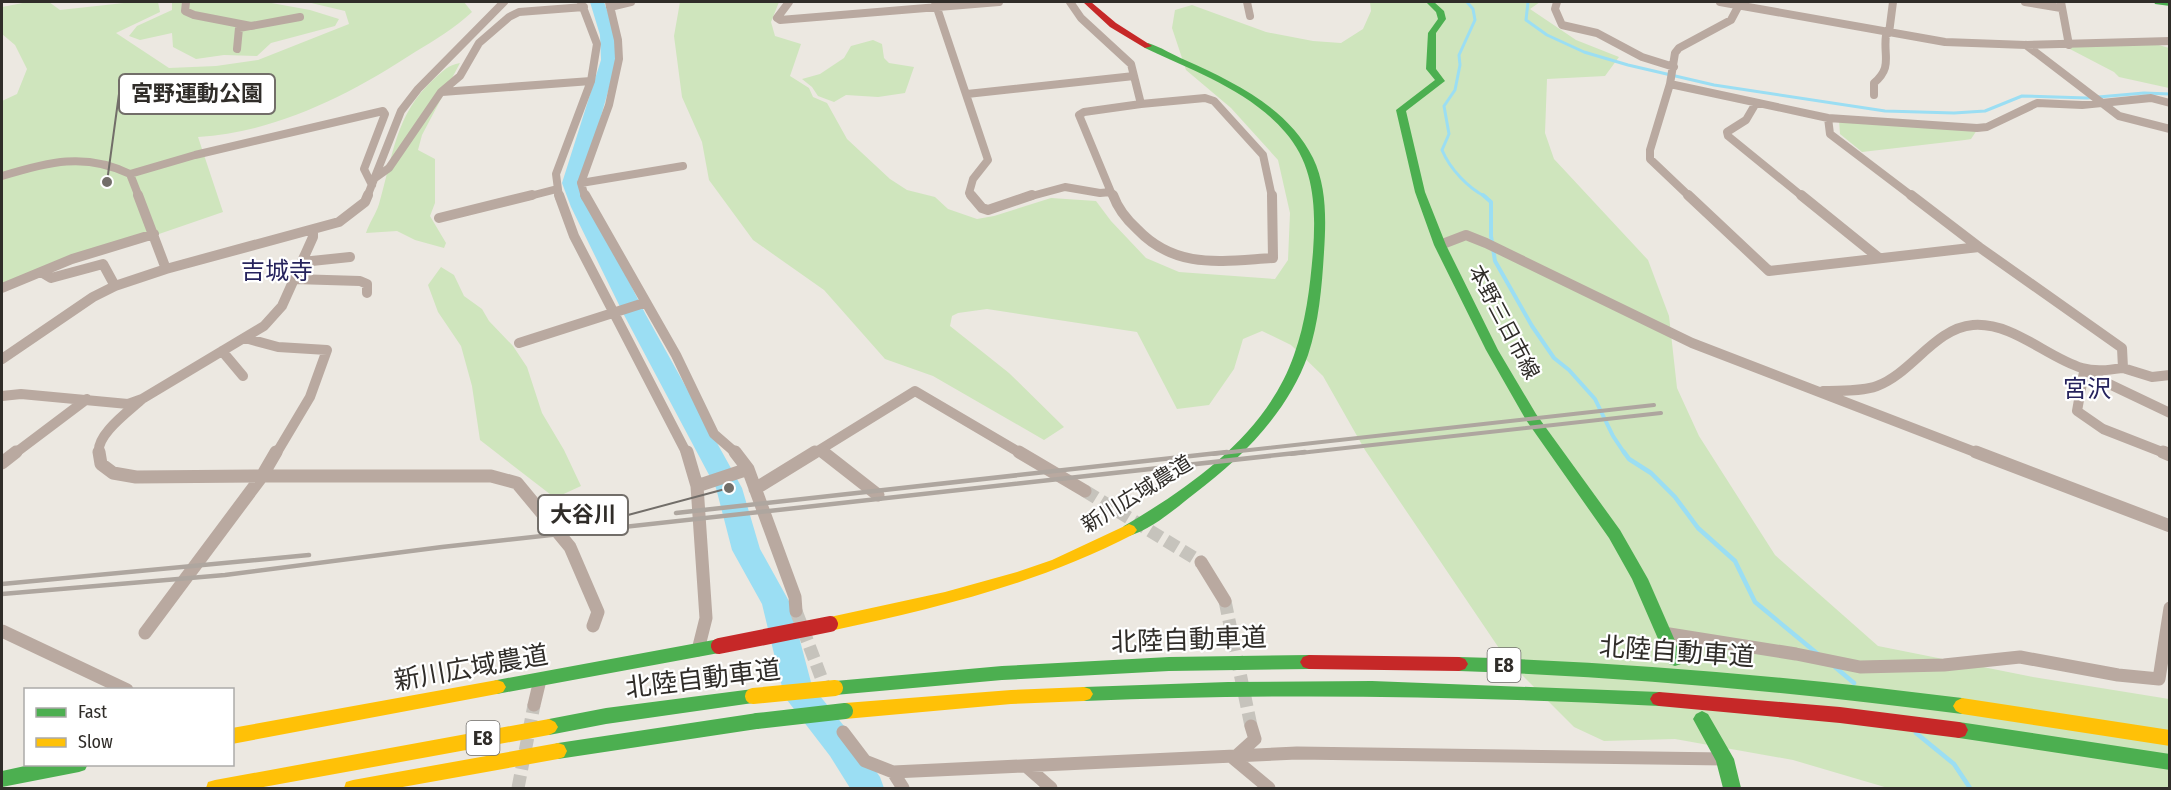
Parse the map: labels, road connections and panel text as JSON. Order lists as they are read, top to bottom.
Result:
{
  "streets": {
    "main road": [
      "本野三日市線",
      "新川広域農道",
      "北陸自動車道",
      "E8"
    ]
  },
  "districts": ["吉城寺", "宮沢"],
  "places": ["宮野運動公園", "大谷川"],
  "legend": ["Fast", "Slow"]
}
